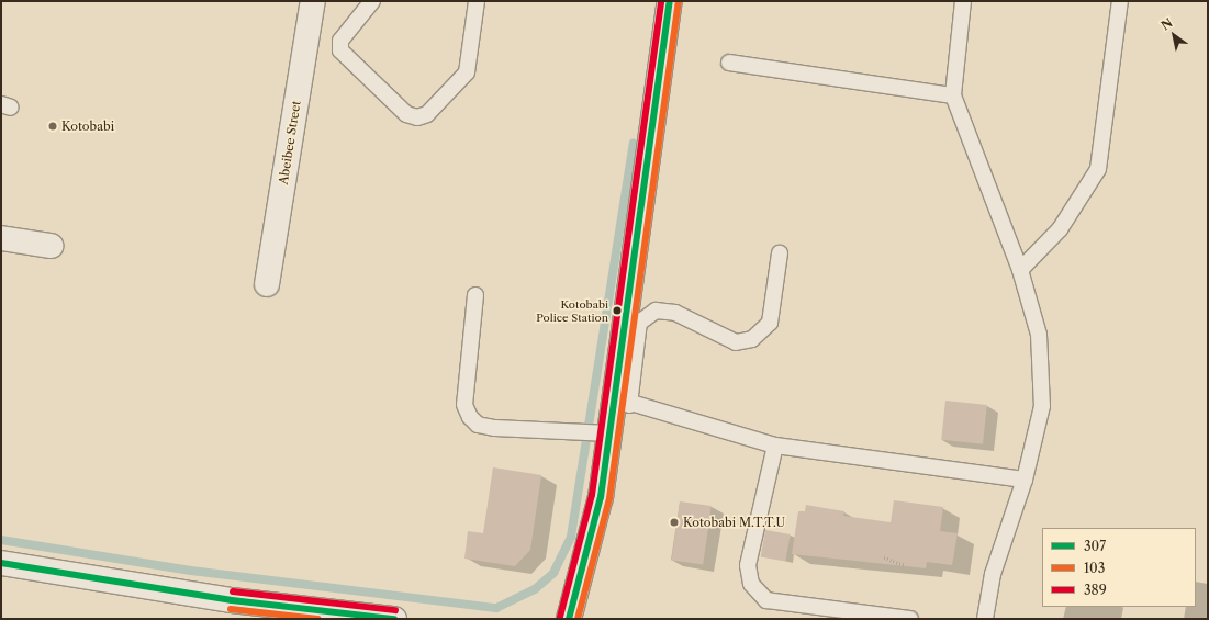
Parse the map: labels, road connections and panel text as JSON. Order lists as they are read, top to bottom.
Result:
{
  "streets": {
    "street": ["Abeibee Street"]
  },
  "places": ["Kotobabi", "Kotobabi Police Station", "Kotobabi M.T.T.U"],
  "lines": ["transit line 307", "transit line 389", "transit line 103"],
  "legend": ["307", "103", "389"],
  "north": "top left"
}
